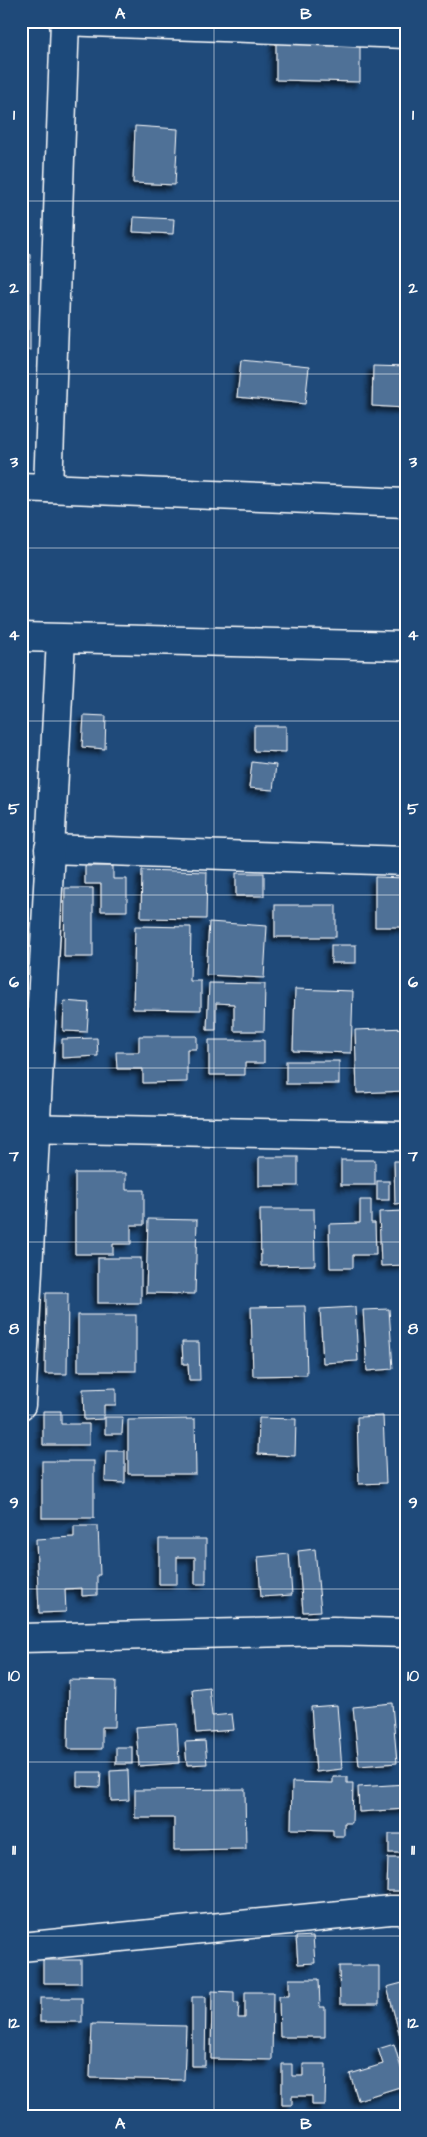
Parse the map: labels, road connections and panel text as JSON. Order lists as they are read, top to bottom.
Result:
{
  "grid": {
    "columns": ["A", "B"],
    "rows": [
      "1",
      "2",
      "3",
      "4",
      "5",
      "6",
      "7",
      "8",
      "9",
      "10",
      "11",
      "12"
    ]
  }
}
